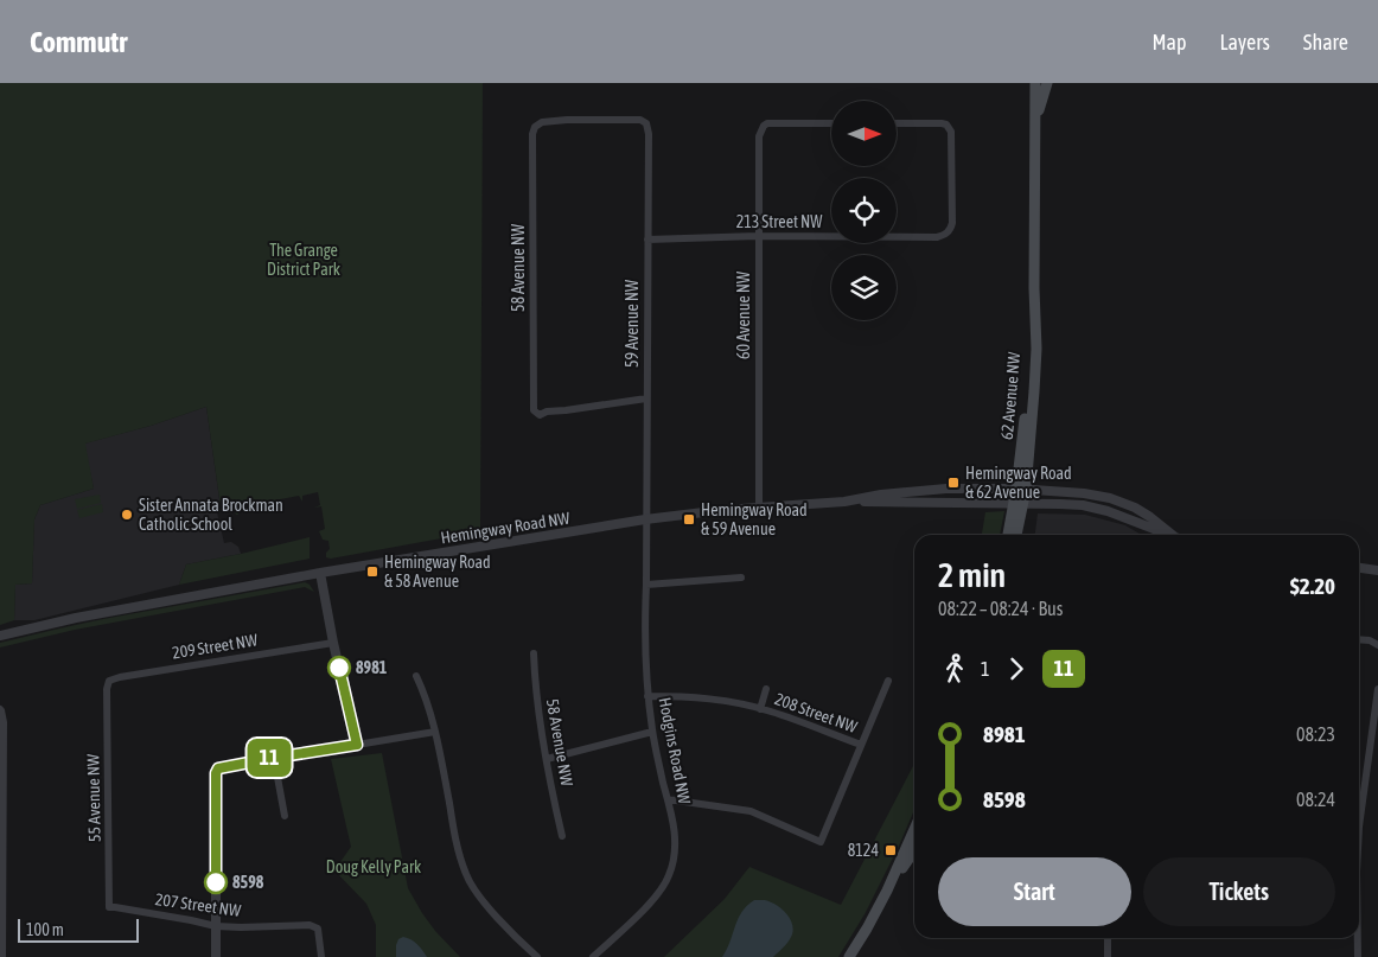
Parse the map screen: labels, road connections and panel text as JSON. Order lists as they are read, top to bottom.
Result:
{
  "streets": {
    "main road": ["62 Avenue NW"],
    "street": [
      "213 Street NW",
      "58 Avenue NW",
      "60 Avenue NW",
      "59 Avenue NW",
      "Hemingway Road NW",
      "209 Street NW",
      "208 Street NW",
      "Hodgins Road NW",
      "55 Avenue NW",
      "207 Street NW"
    ]
  },
  "crossings": [
    ["213 Street NW", "60 Avenue NW"],
    ["213 Street NW", "59 Avenue NW"],
    ["58 Avenue NW", "59 Avenue NW"],
    ["60 Avenue NW", "Hemingway Road NW"],
    ["59 Avenue NW", "Hemingway Road NW"],
    ["59 Avenue NW", "Hodgins Road NW"],
    ["62 Avenue NW", "Hemingway Road NW"],
    ["Hemingway Road NW", "Hodgins Road NW"],
    ["209 Street NW", "55 Avenue NW"],
    ["208 Street NW", "Hodgins Road NW"],
    ["55 Avenue NW", "207 Street NW"]
  ],
  "parks": ["The Grange District Park", "Doug Kelly Park"],
  "places": {
    "transit": [
      "Hemingway Road & 62 Avenue",
      "Hemingway Road & 59 Avenue",
      "Hemingway Road & 58 Avenue",
      "8124"
    ],
    "other": ["Sister Annata Brockman Catholic School", "8981", "8598"]
  },
  "lines": ["bus line 11"],
  "scale_bar": "100 m",
  "north": "right",
  "page": {
    "header": "Commutr",
    "nav": ["Map", "Layers", "Share"],
    "on_map": "11",
    "heading": ["2 min", "08:22 – 08:24 · Bus", "$2.20"],
    "legs": ["1", "11"],
    "list": [
      {
        "name": "8981",
        "value": "08:23"
      },
      {
        "name": "8598",
        "value": "08:24"
      }
    ],
    "buttons": ["Start", "Tickets"],
    "scale": "100 m"
  }
}
